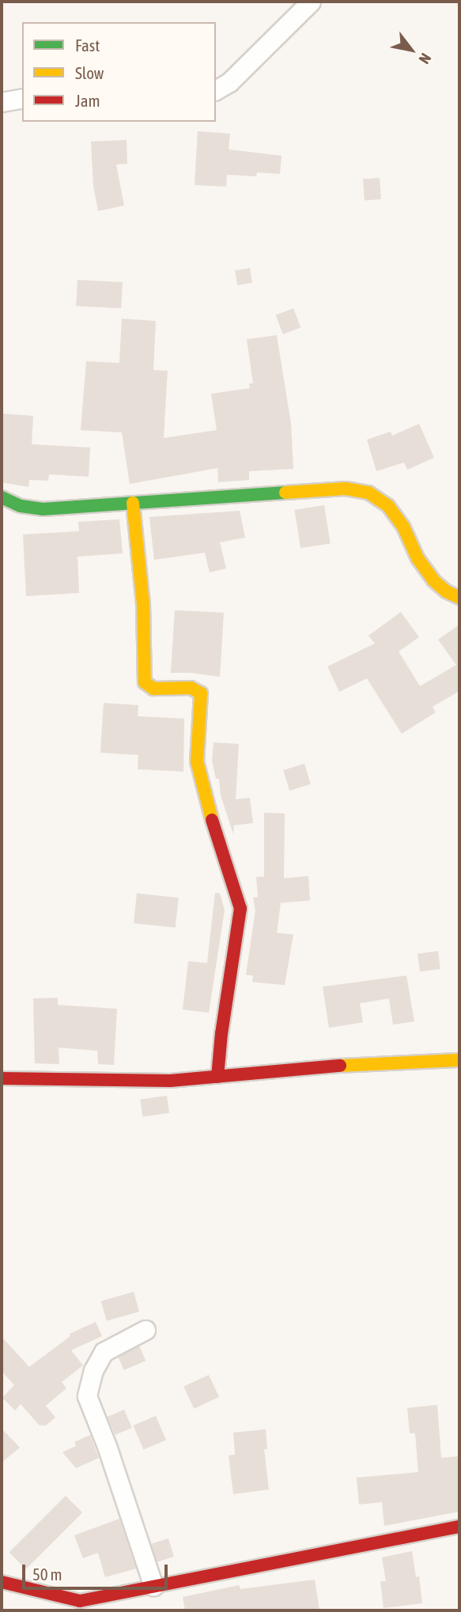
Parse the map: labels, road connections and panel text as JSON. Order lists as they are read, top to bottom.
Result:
{
  "legend": ["Fast", "Slow", "Jam"],
  "scale_bar": "50 m",
  "north": "bottom right"
}
